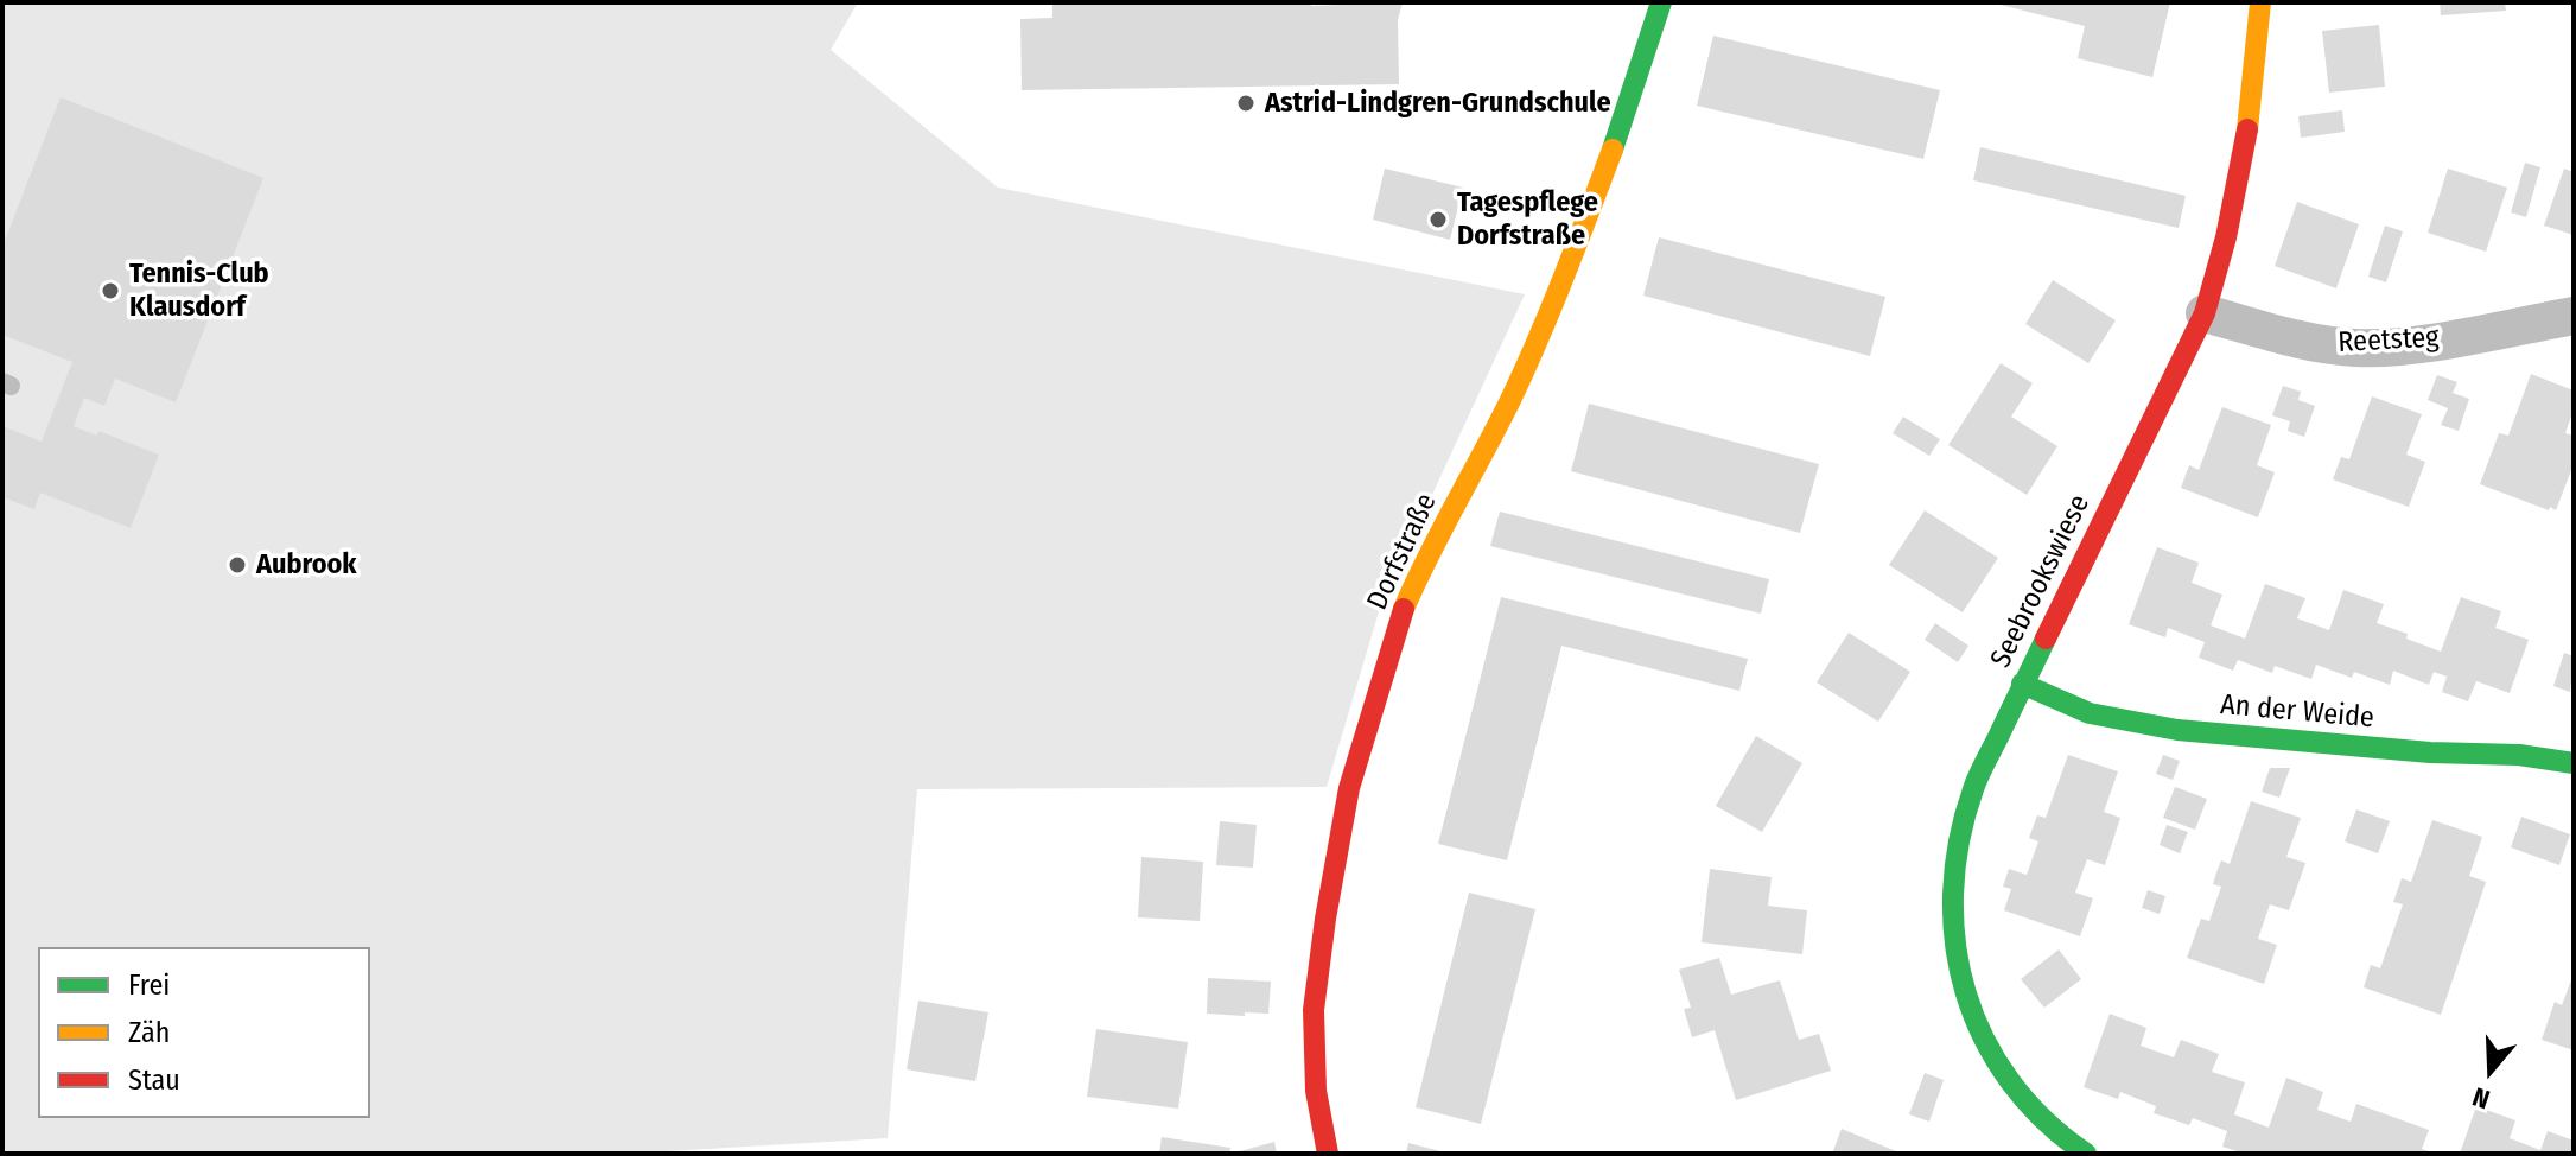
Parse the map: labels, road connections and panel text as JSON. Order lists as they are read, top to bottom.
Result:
{
  "streets": {
    "street": [
      "Reetsteg",
      "Dorfstraße",
      "Seebrookswiese",
      "An der Weide"
    ]
  },
  "crossings": [
    ["Reetsteg", "Seebrookswiese"],
    ["Seebrookswiese", "An der Weide"]
  ],
  "places": [
    "Astrid-Lindgren-Grundschule",
    "Tagespflege Dorfstraße",
    "Tennis-Club Klausdorf",
    "Aubrook"
  ],
  "legend": ["Frei", "Zäh", "Stau"],
  "north": "bottom"
}
